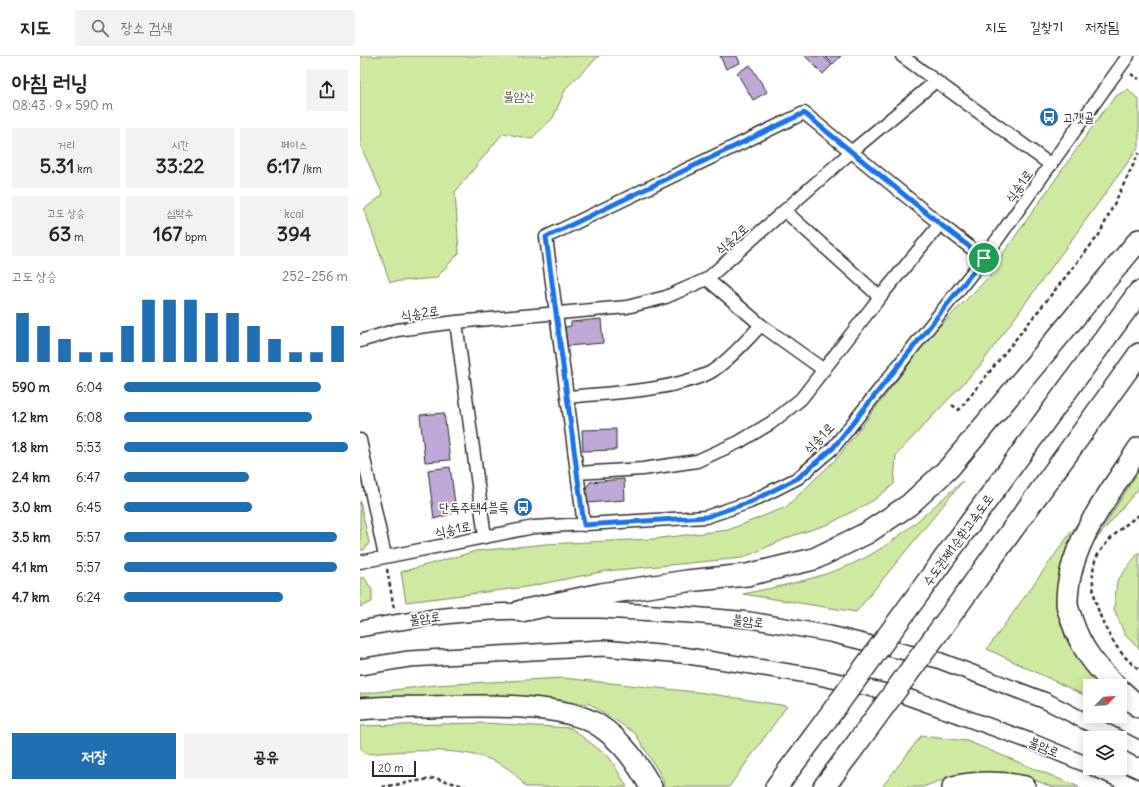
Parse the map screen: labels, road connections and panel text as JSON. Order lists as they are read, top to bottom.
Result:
{
  "streets": {
    "highway": ["수도권제1순환고속도로"],
    "street": ["식송1로", "식송2로", "불암로"]
  },
  "parks": ["불암산"],
  "places": {
    "bus stop": ["고갯골", "단독주택4블록"]
  },
  "scale_bar": "20 m",
  "north": "top right",
  "page": {
    "header": "지도",
    "search": "장소 검색",
    "nav": ["지도", "길찾기", "저장됨"],
    "heading": ["아침 러닝", "08:43 · 9 × 590 m"],
    "stats": [
      ["거리", "5.31 km"],
      ["시간", "33:22"],
      ["페이스", "6:17 /km"],
      ["고도 상승", "63 m"],
      ["심박수", "167 bpm"],
      ["kcal", "394"]
    ],
    "chart": ["고도 상승", "252–256 m"],
    "list": [
      {
        "name": "590 m",
        "note": "6:04"
      },
      {
        "name": "1.2 km",
        "note": "6:08"
      },
      {
        "name": "1.8 km",
        "note": "5:53"
      },
      {
        "name": "2.4 km",
        "note": "6:47"
      },
      {
        "name": "3.0 km",
        "note": "6:45"
      },
      {
        "name": "3.5 km",
        "note": "5:57"
      },
      {
        "name": "4.1 km",
        "note": "5:57"
      },
      {
        "name": "4.7 km",
        "note": "6:24"
      }
    ],
    "buttons": ["저장", "공유"],
    "scale": "20 m"
  }
}
